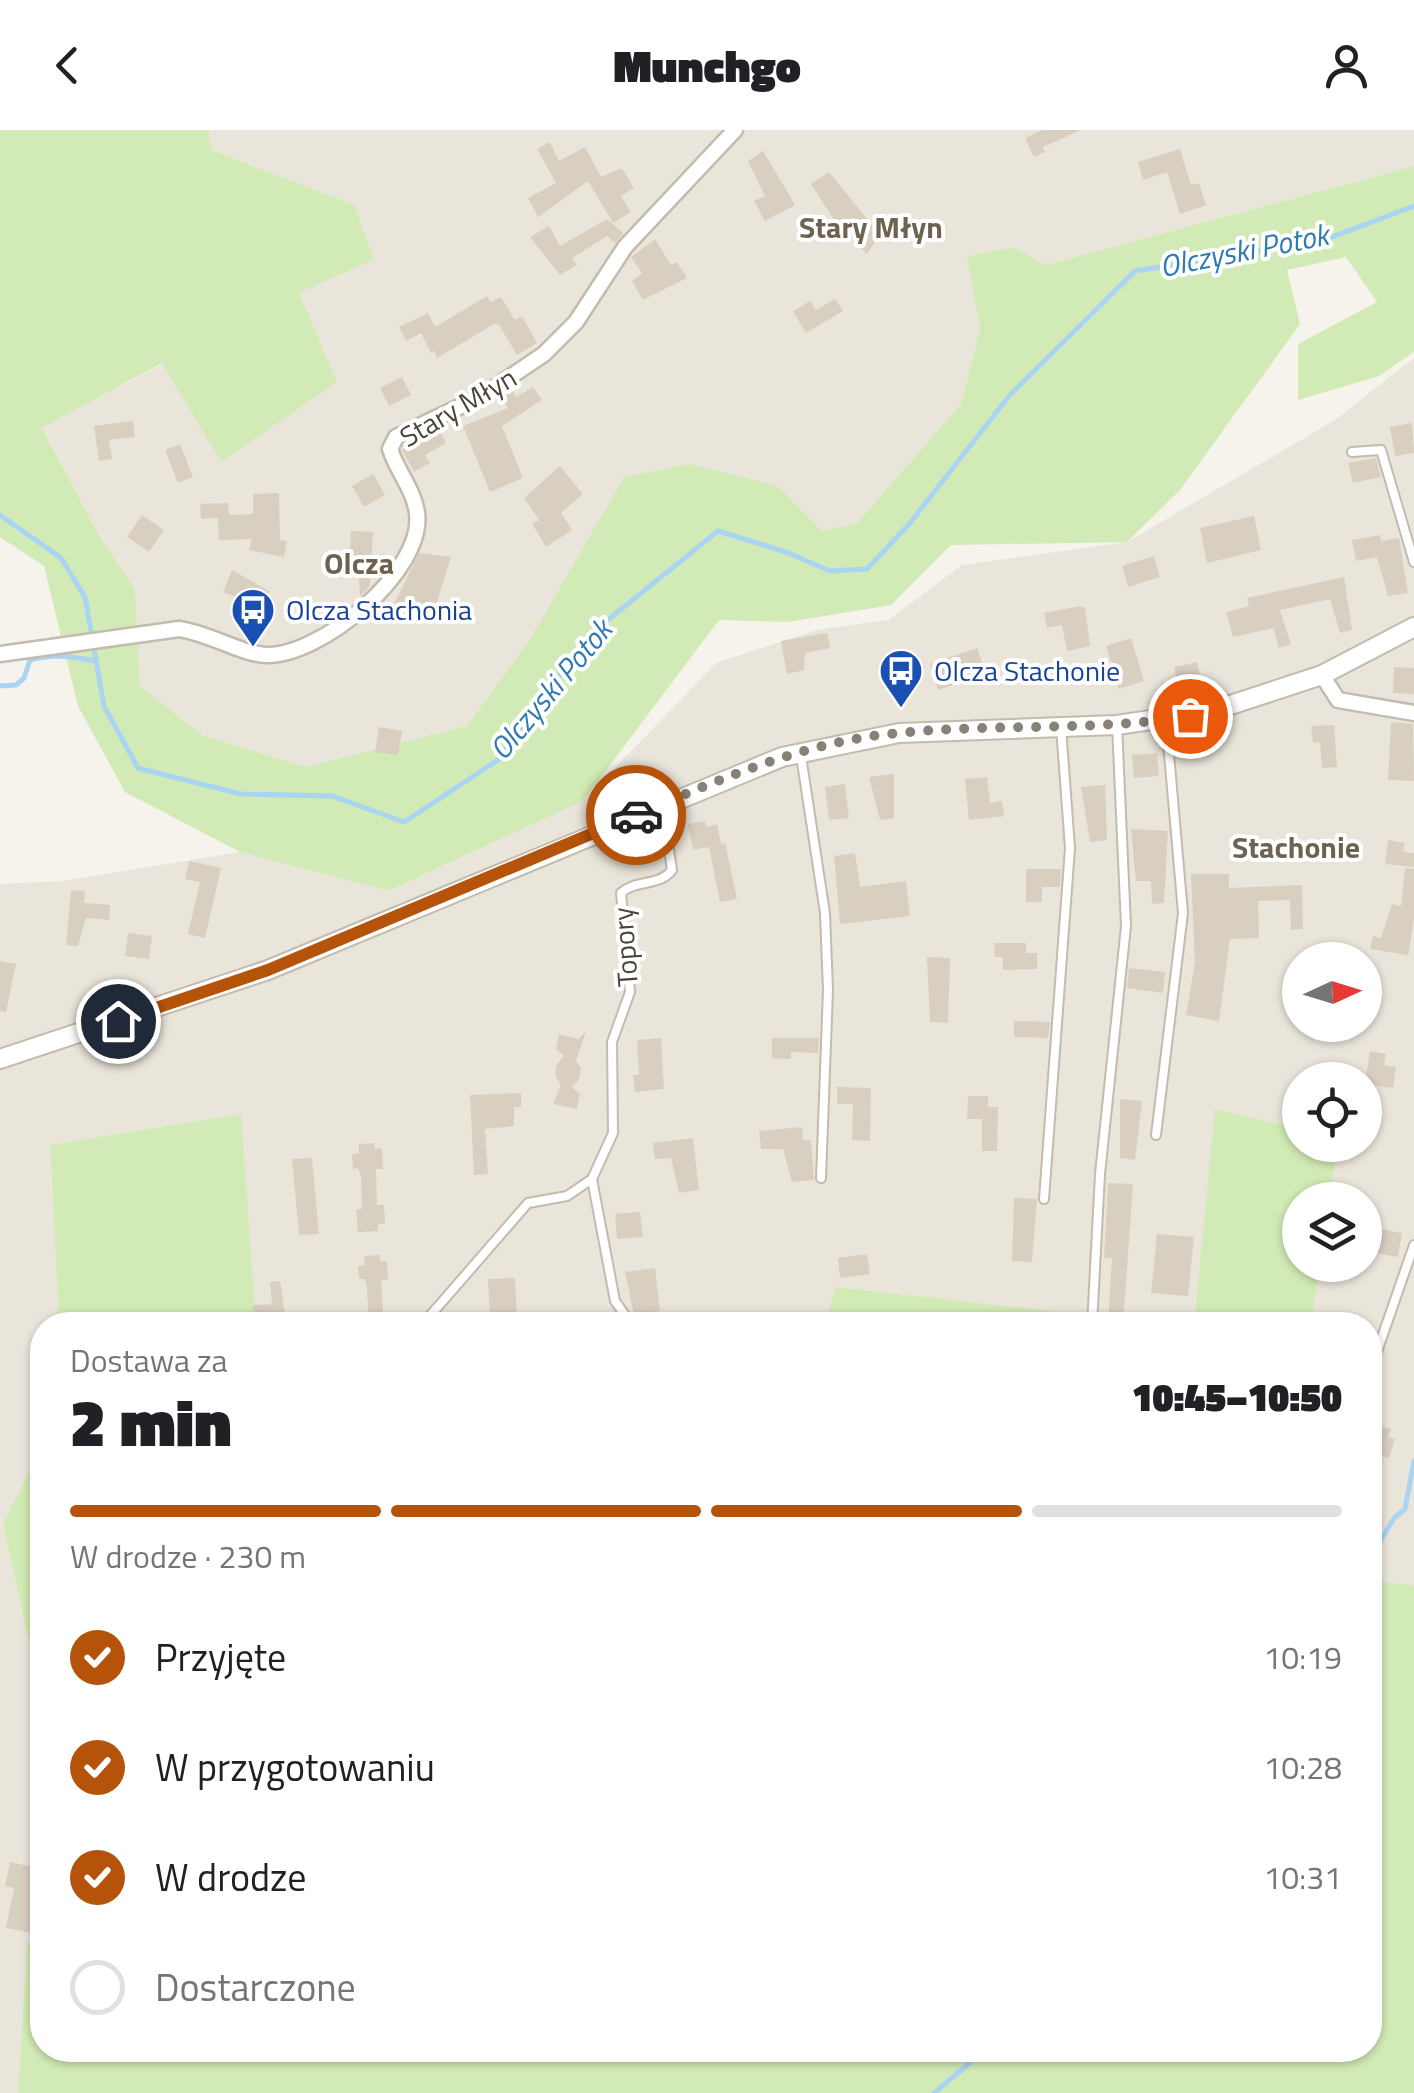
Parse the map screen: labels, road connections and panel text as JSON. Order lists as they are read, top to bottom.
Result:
{
  "streets": {
    "street": ["Stary Młyn"],
    "lane": ["Topory"]
  },
  "districts": ["Stary Młyn", "Olcza", "Stachonie"],
  "water": ["Olczyski Potok"],
  "places": {
    "bus stop": ["Olcza Stachonia", "Olcza Stachonie"]
  },
  "north": "right",
  "page": {
    "header": "Munchgo",
    "heading": ["2 min", "Dostawa za", "10:45–10:50"],
    "bar": "W drodze · 230 m",
    "list": [
      ["Przyjęte", "10:19"],
      ["W przygotowaniu", "10:28"],
      ["W drodze", "10:31"],
      "Dostarczone"
    ]
  }
}
